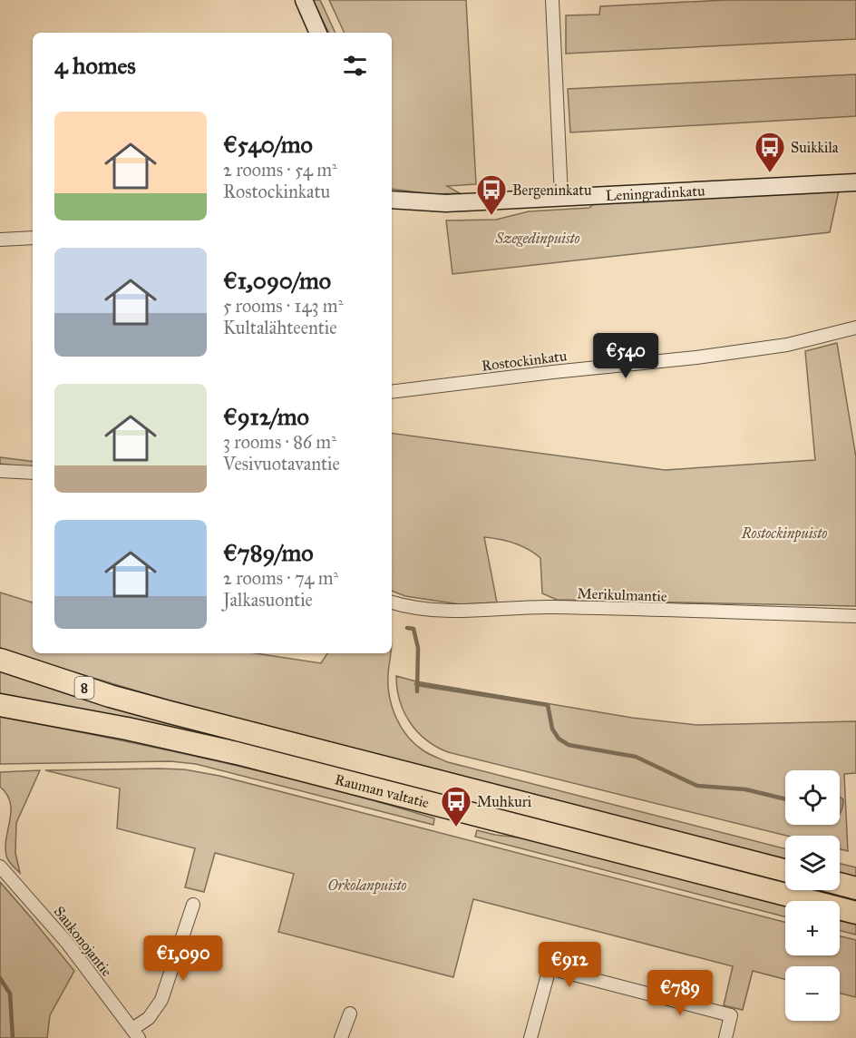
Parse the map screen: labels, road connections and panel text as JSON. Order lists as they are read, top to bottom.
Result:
{
  "streets": {
    "highway": ["8", "Rauman valtatie"],
    "street": [
      "Leningradinkatu",
      "Rostockinkatu",
      "Merikulmantie",
      "Saukonojantie"
    ]
  },
  "parks": ["Szegedinpuisto", "Rostockinpuisto", "Orkolanpuisto"],
  "places": {
    "bus stop": ["Suikkila", "Bergeninkatu", "Muhkuri"]
  },
  "page": {
    "heading": "4 homes",
    "list": [
      {
        "name": "€540/mo",
        "note": "2 rooms · 54 m² · Rostockinkatu"
      },
      {
        "name": "€1,090/mo",
        "note": "5 rooms · 143 m² · Kultalähteentie"
      },
      {
        "name": "€912/mo",
        "note": "3 rooms · 86 m² · Vesivuotavantie"
      },
      {
        "name": "€789/mo",
        "note": "2 rooms · 74 m² · Jalkasuontie"
      }
    ],
    "price": [
      "€540",
      "€1,090",
      "€912",
      "€789"
    ],
    "map_buttons": ["+", "−"]
  }
}
